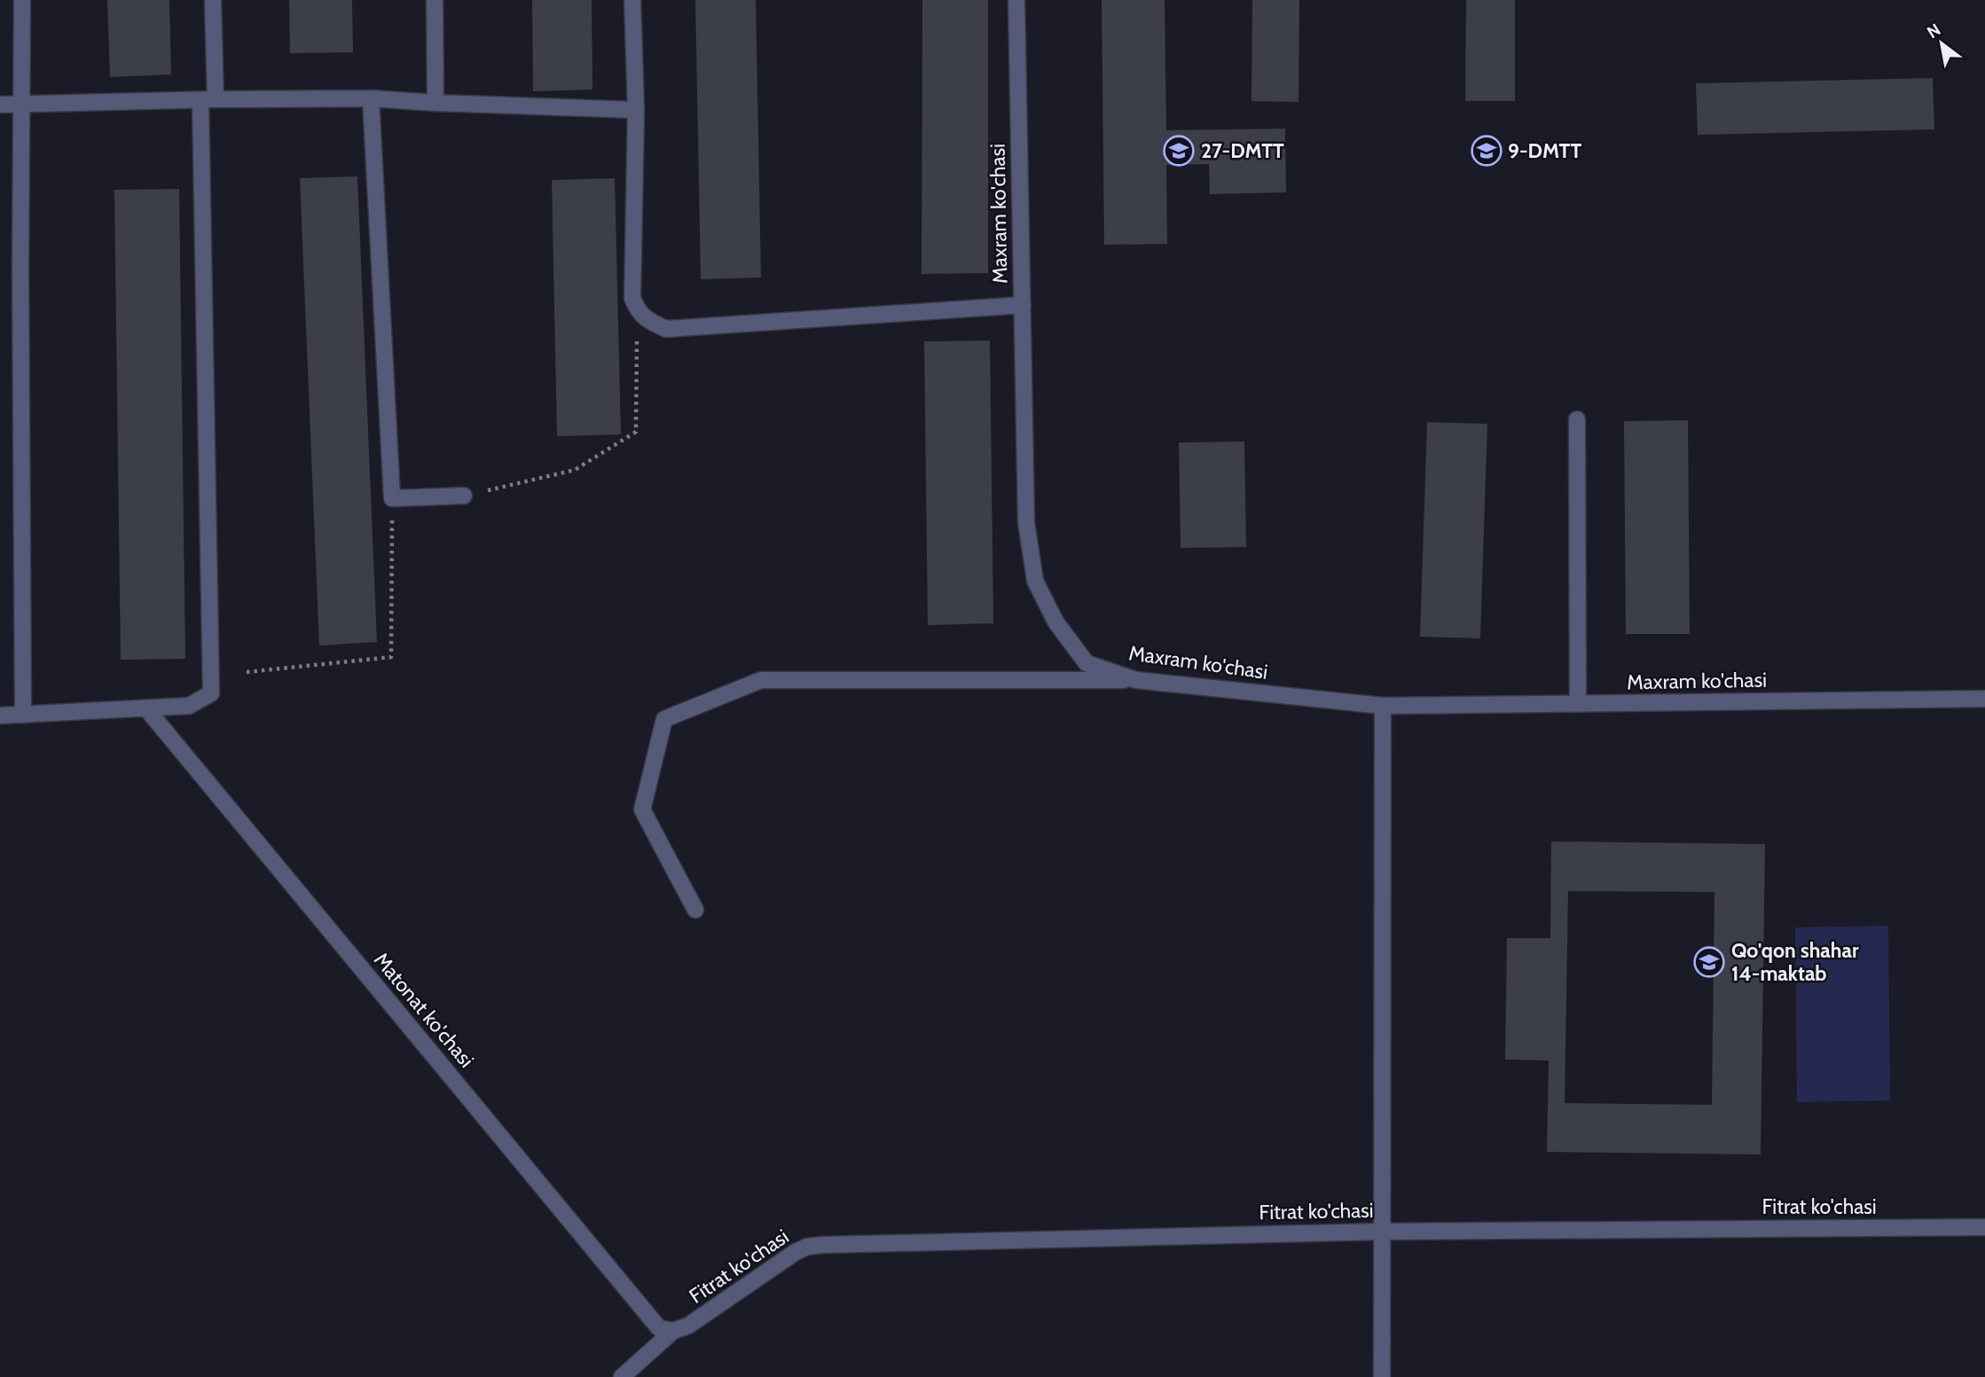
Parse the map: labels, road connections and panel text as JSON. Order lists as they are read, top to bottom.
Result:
{
  "streets": {
    "street": ["Maxram ko'chasi", "Matonat ko'chasi", "Fitrat ko'chasi"]
  },
  "crossings": [
    ["Matonat ko'chasi", "Fitrat ko'chasi"]
  ],
  "places": {
    "school or university": ["27-DMTT", "9-DMTT", "Qo'qon shahar 14-maktab"]
  },
  "north": "top left"
}
